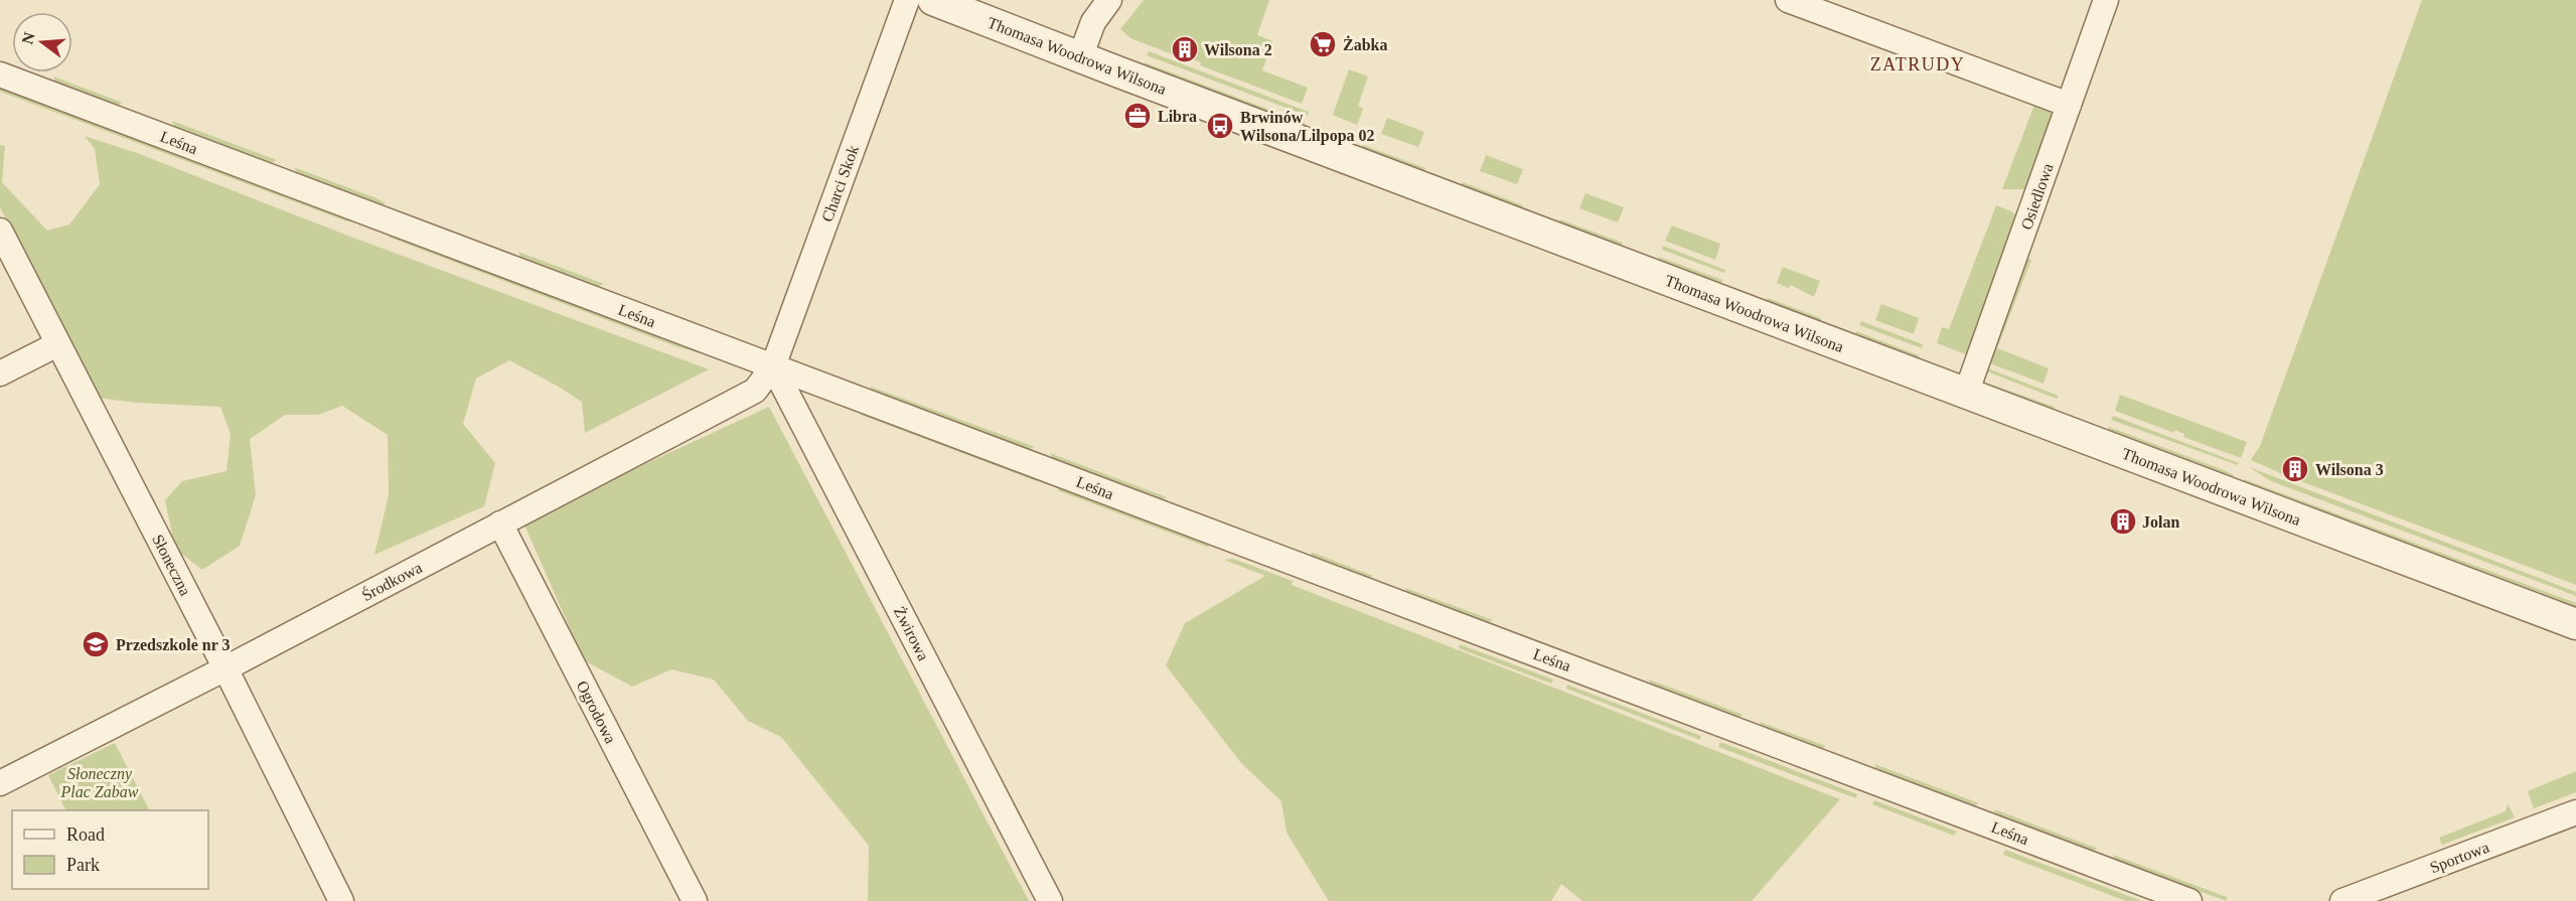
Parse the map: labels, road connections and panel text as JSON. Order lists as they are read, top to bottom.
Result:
{
  "streets": {
    "street": [
      "Thomasa Woodrowa Wilsona",
      "Leśna",
      "Charci Skok",
      "Osiedlowa",
      "Słoneczna",
      "Środkowa",
      "Żwirowa",
      "Ogrodowa",
      "Sportowa"
    ]
  },
  "crossings": [
    ["Thomasa Woodrowa Wilsona", "Osiedlowa"],
    ["Leśna", "Charci Skok"],
    ["Leśna", "Środkowa"],
    ["Leśna", "Żwirowa"],
    ["Charci Skok", "Środkowa"],
    ["Charci Skok", "Żwirowa"],
    ["Słoneczna", "Środkowa"],
    ["Środkowa", "Żwirowa"],
    ["Środkowa", "Ogrodowa"]
  ],
  "districts": ["ZATRUDY"],
  "parks": ["Słoneczny Plac Zabaw"],
  "places": {
    "supermarket": ["Żabka"],
    "building": ["Wilsona 2", "Wilsona 3", "Jolan"],
    "office": ["Libra"],
    "bus stop": ["Brwinów Wilsona/Lilpopa 02"],
    "school or university": ["Przedszkole nr 3"]
  },
  "legend": ["Road", "Park"],
  "north": "left"
}
